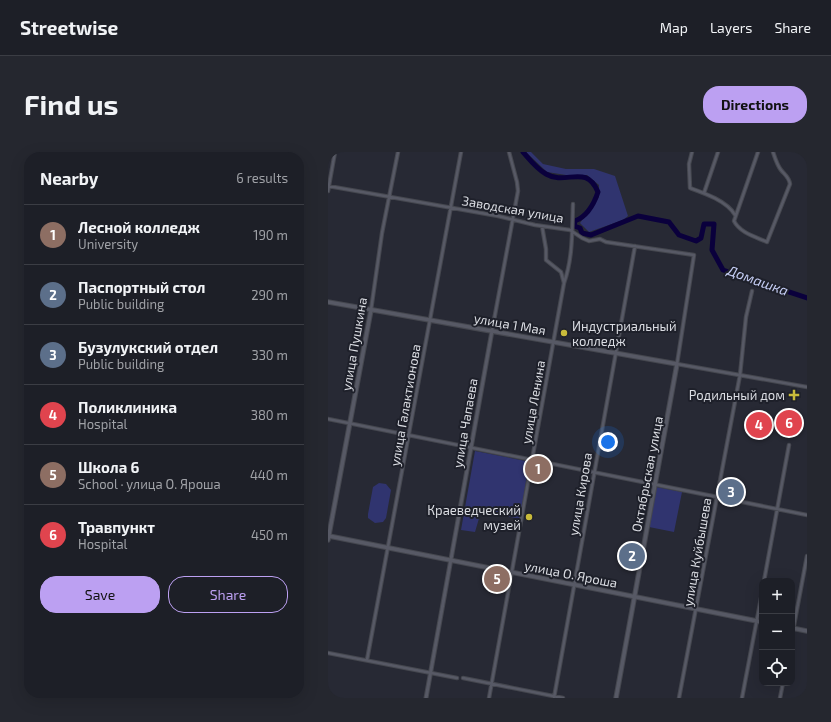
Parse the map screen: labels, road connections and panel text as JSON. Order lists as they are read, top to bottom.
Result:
{
  "streets": {
    "main road": [
      "улица 1 Мая",
      "улица Пушкина",
      "Октябрьская улица",
      "улица О. Яроша"
    ],
    "street": [
      "Заводская улица",
      "улица Ленина",
      "улица Галактионова",
      "улица Чапаева",
      "улица Кирова",
      "улица Куйбышева"
    ]
  },
  "crossings": [
    ["Заводская улица", "улица Пушкина"],
    ["Заводская улица", "улица Ленина"],
    ["Заводская улица", "улица Галактионова"],
    ["Заводская улица", "улица Чапаева"],
    ["Заводская улица", "Октябрьская улица"],
    ["Заводская улица", "улица Кирова"],
    ["улица 1 Мая", "улица Пушкина"],
    ["улица 1 Мая", "улица Ленина"],
    ["улица 1 Мая", "улица Галактионова"],
    ["улица 1 Мая", "улица Чапаева"],
    ["улица 1 Мая", "Октябрьская улица"],
    ["улица 1 Мая", "улица Кирова"],
    ["улица 1 Мая", "улица Куйбышева"],
    ["улица Пушкина", "улица О. Яроша"],
    ["улица Ленина", "улица О. Яроша"],
    ["улица Галактионова", "улица О. Яроша"],
    ["улица Чапаева", "улица О. Яроша"],
    ["Октябрьская улица", "улица О. Яроша"],
    ["улица Кирова", "улица О. Яроша"],
    ["улица Куйбышева", "улица О. Яроша"]
  ],
  "water": ["Домашка"],
  "places": {
    "other": ["Индустриальный колледж", "Краеведческий музей"],
    "health": ["Родильный дом"]
  },
  "page": {
    "header": "Streetwise",
    "nav": ["Map", "Layers", "Share"],
    "buttons": [
      "Directions",
      ["Save", "Share"]
    ],
    "title": "Find us",
    "heading": ["Nearby", "6 results"],
    "list": [
      {
        "mark": "1",
        "name": "Лесной колледж",
        "note": "University",
        "value": "190 m"
      },
      {
        "mark": "2",
        "name": "Паспортный стол",
        "note": "Public building",
        "value": "290 m"
      },
      {
        "mark": "3",
        "name": "Бузулукский отдел",
        "note": "Public building",
        "value": "330 m"
      },
      {
        "mark": "4",
        "name": "Поликлиника",
        "note": "Hospital",
        "value": "380 m"
      },
      {
        "mark": "5",
        "name": "Школа 6",
        "note": "School · улица О. Яроша",
        "value": "440 m"
      },
      {
        "mark": "6",
        "name": "Травпункт",
        "note": "Hospital",
        "value": "450 m"
      }
    ],
    "pins": [
      "6",
      "4",
      "1",
      "3",
      "2",
      "5"
    ],
    "map_buttons": ["+", "−"]
  }
}
